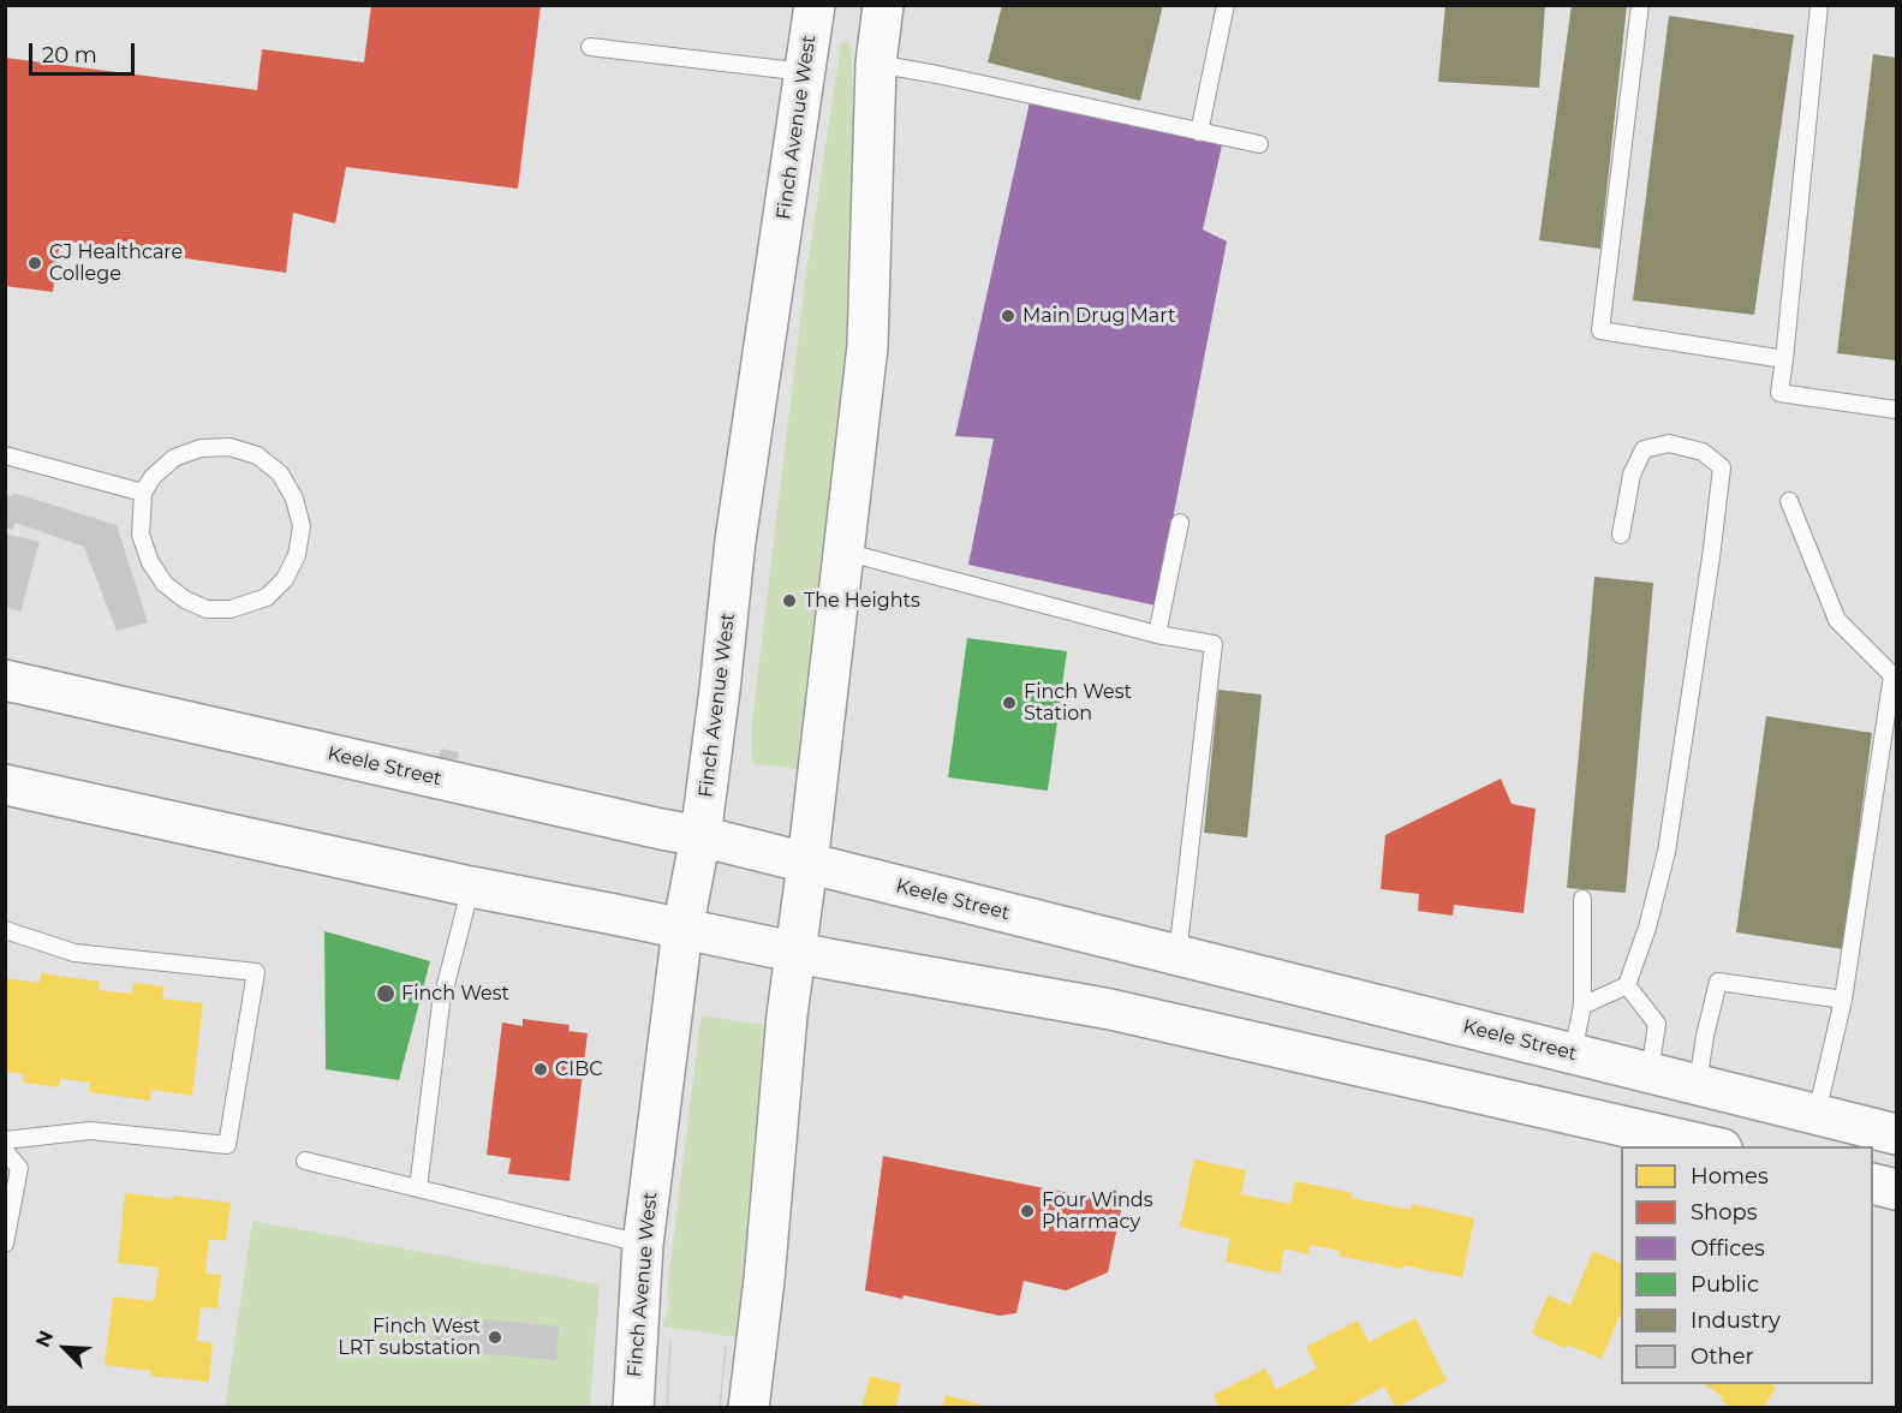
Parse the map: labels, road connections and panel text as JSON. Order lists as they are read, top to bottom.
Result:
{
  "streets": {
    "main road": ["Finch Avenue West", "Keele Street"]
  },
  "crossings": [
    ["Finch Avenue West", "Keele Street"]
  ],
  "places": [
    "CJ Healthcare College",
    "Main Drug Mart",
    "The Heights",
    "Finch West Station",
    "Finch West",
    "CIBC",
    "Four Winds Pharmacy",
    "Finch West LRT substation"
  ],
  "legend": [
    "Homes",
    "Shops",
    "Offices",
    "Public",
    "Industry",
    "Other"
  ],
  "scale_bar": "20 m",
  "north": "top left"
}
